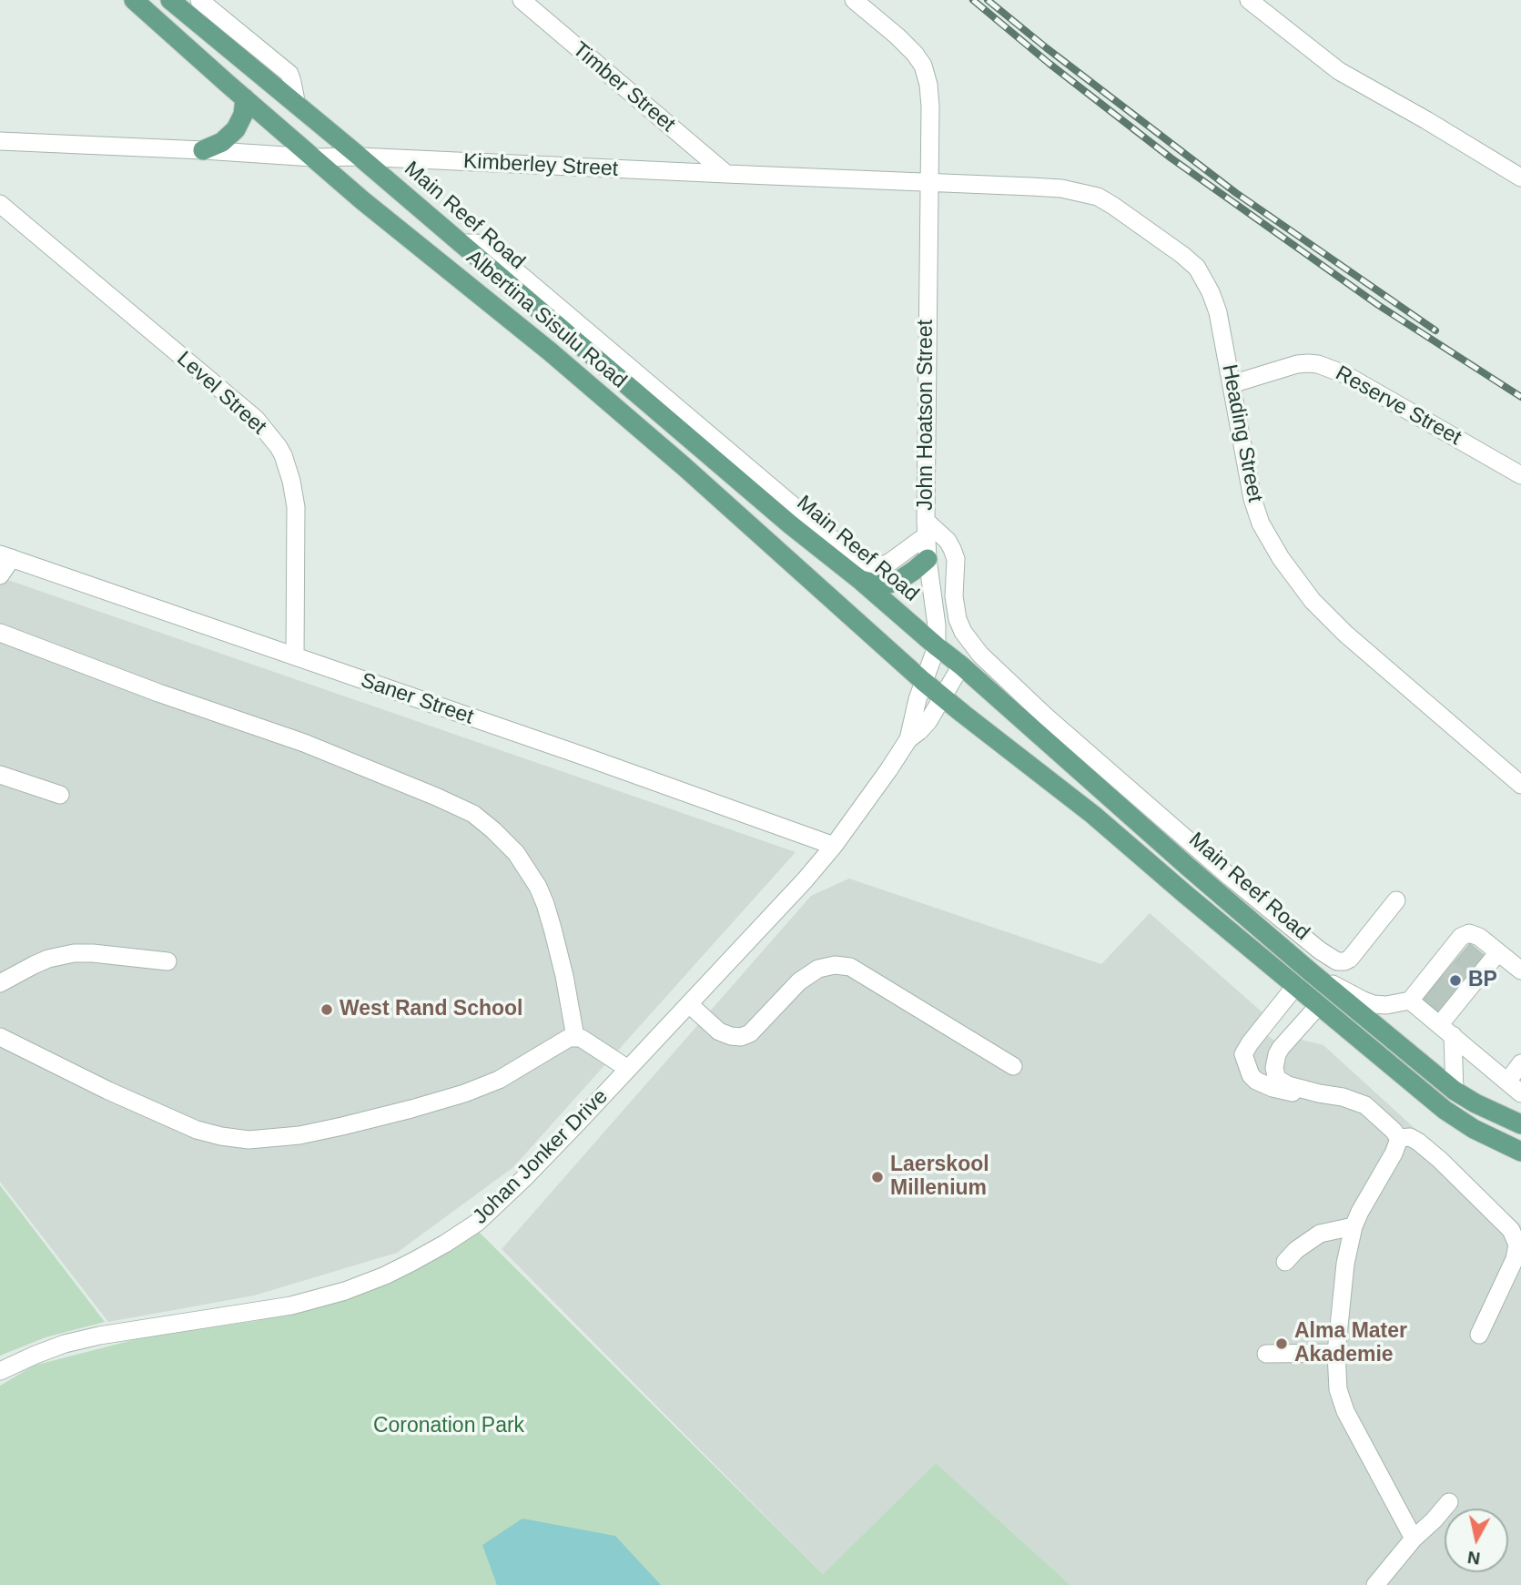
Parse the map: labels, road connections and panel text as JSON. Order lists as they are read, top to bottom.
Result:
{
  "streets": {
    "main road": ["Main Reef Road", "Albertina Sisulu Road"],
    "street": [
      "Timber Street",
      "Kimberley Street",
      "Level Street",
      "Reserve Street",
      "John Hoatson Street",
      "Heading Street",
      "Saner Street",
      "Johan Jonker Drive"
    ]
  },
  "crossings": [
    ["Timber Street", "Kimberley Street"],
    ["Kimberley Street", "Main Reef Road"],
    ["Kimberley Street", "Albertina Sisulu Road"],
    ["Kimberley Street", "John Hoatson Street"],
    ["Kimberley Street", "Heading Street"],
    ["Main Reef Road", "Albertina Sisulu Road"],
    ["Main Reef Road", "John Hoatson Street"],
    ["Main Reef Road", "Johan Jonker Drive"],
    ["Albertina Sisulu Road", "Johan Jonker Drive"],
    ["Level Street", "Saner Street"],
    ["Reserve Street", "Heading Street"],
    ["John Hoatson Street", "Heading Street"],
    ["John Hoatson Street", "Johan Jonker Drive"],
    ["Saner Street", "Johan Jonker Drive"]
  ],
  "parks": ["Coronation Park"],
  "places": [
    "BP",
    "West Rand School",
    "Laerskool Millenium",
    "Alma Mater Akademie"
  ],
  "north": "bottom"
}
